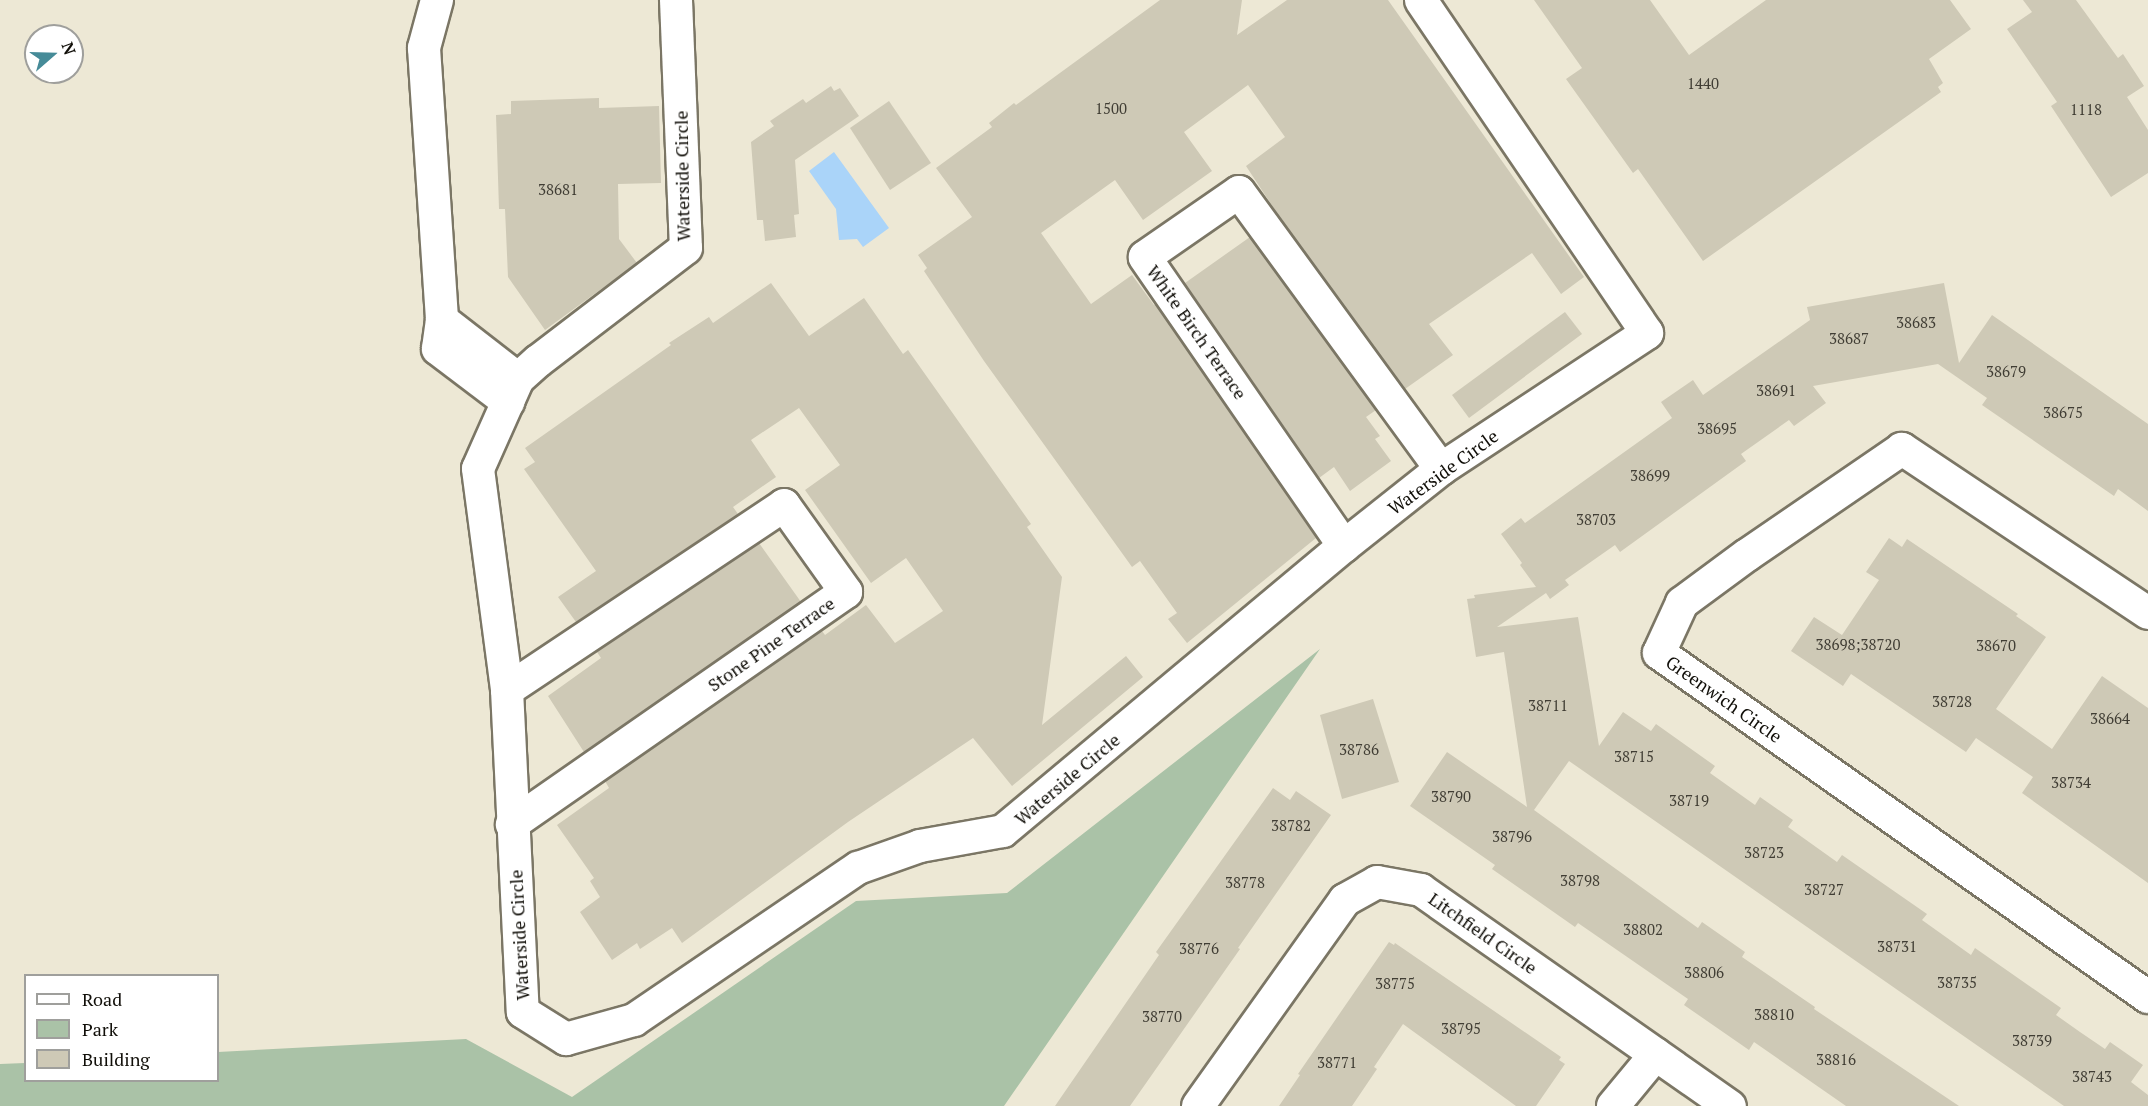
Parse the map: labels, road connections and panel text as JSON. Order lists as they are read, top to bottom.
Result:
{
  "streets": {
    "street": [
      "Waterside Circle",
      "White Birch Terrace",
      "Stone Pine Terrace",
      "Greenwich Circle",
      "Litchfield Circle"
    ]
  },
  "crossings": [
    ["Waterside Circle", "White Birch Terrace"],
    ["Waterside Circle", "Stone Pine Terrace"]
  ],
  "house_numbers": [
    "1440",
    "1500",
    "1118",
    "38681",
    "38683",
    "38687",
    "38679",
    "38691",
    "38675",
    "38695",
    "38699",
    "38703",
    "38698;38720",
    "38670",
    "38728",
    "38711",
    "38664",
    "38786",
    "38715",
    "38734",
    "38790",
    "38719",
    "38782",
    "38796",
    "38723",
    "38798",
    "38778",
    "38727",
    "38802",
    "38731",
    "38776",
    "38806",
    "38735",
    "38775",
    "38810",
    "38770",
    "38795",
    "38739",
    "38816",
    "38771",
    "38743"
  ],
  "legend": ["Road", "Park", "Building"],
  "north": "right"
}
